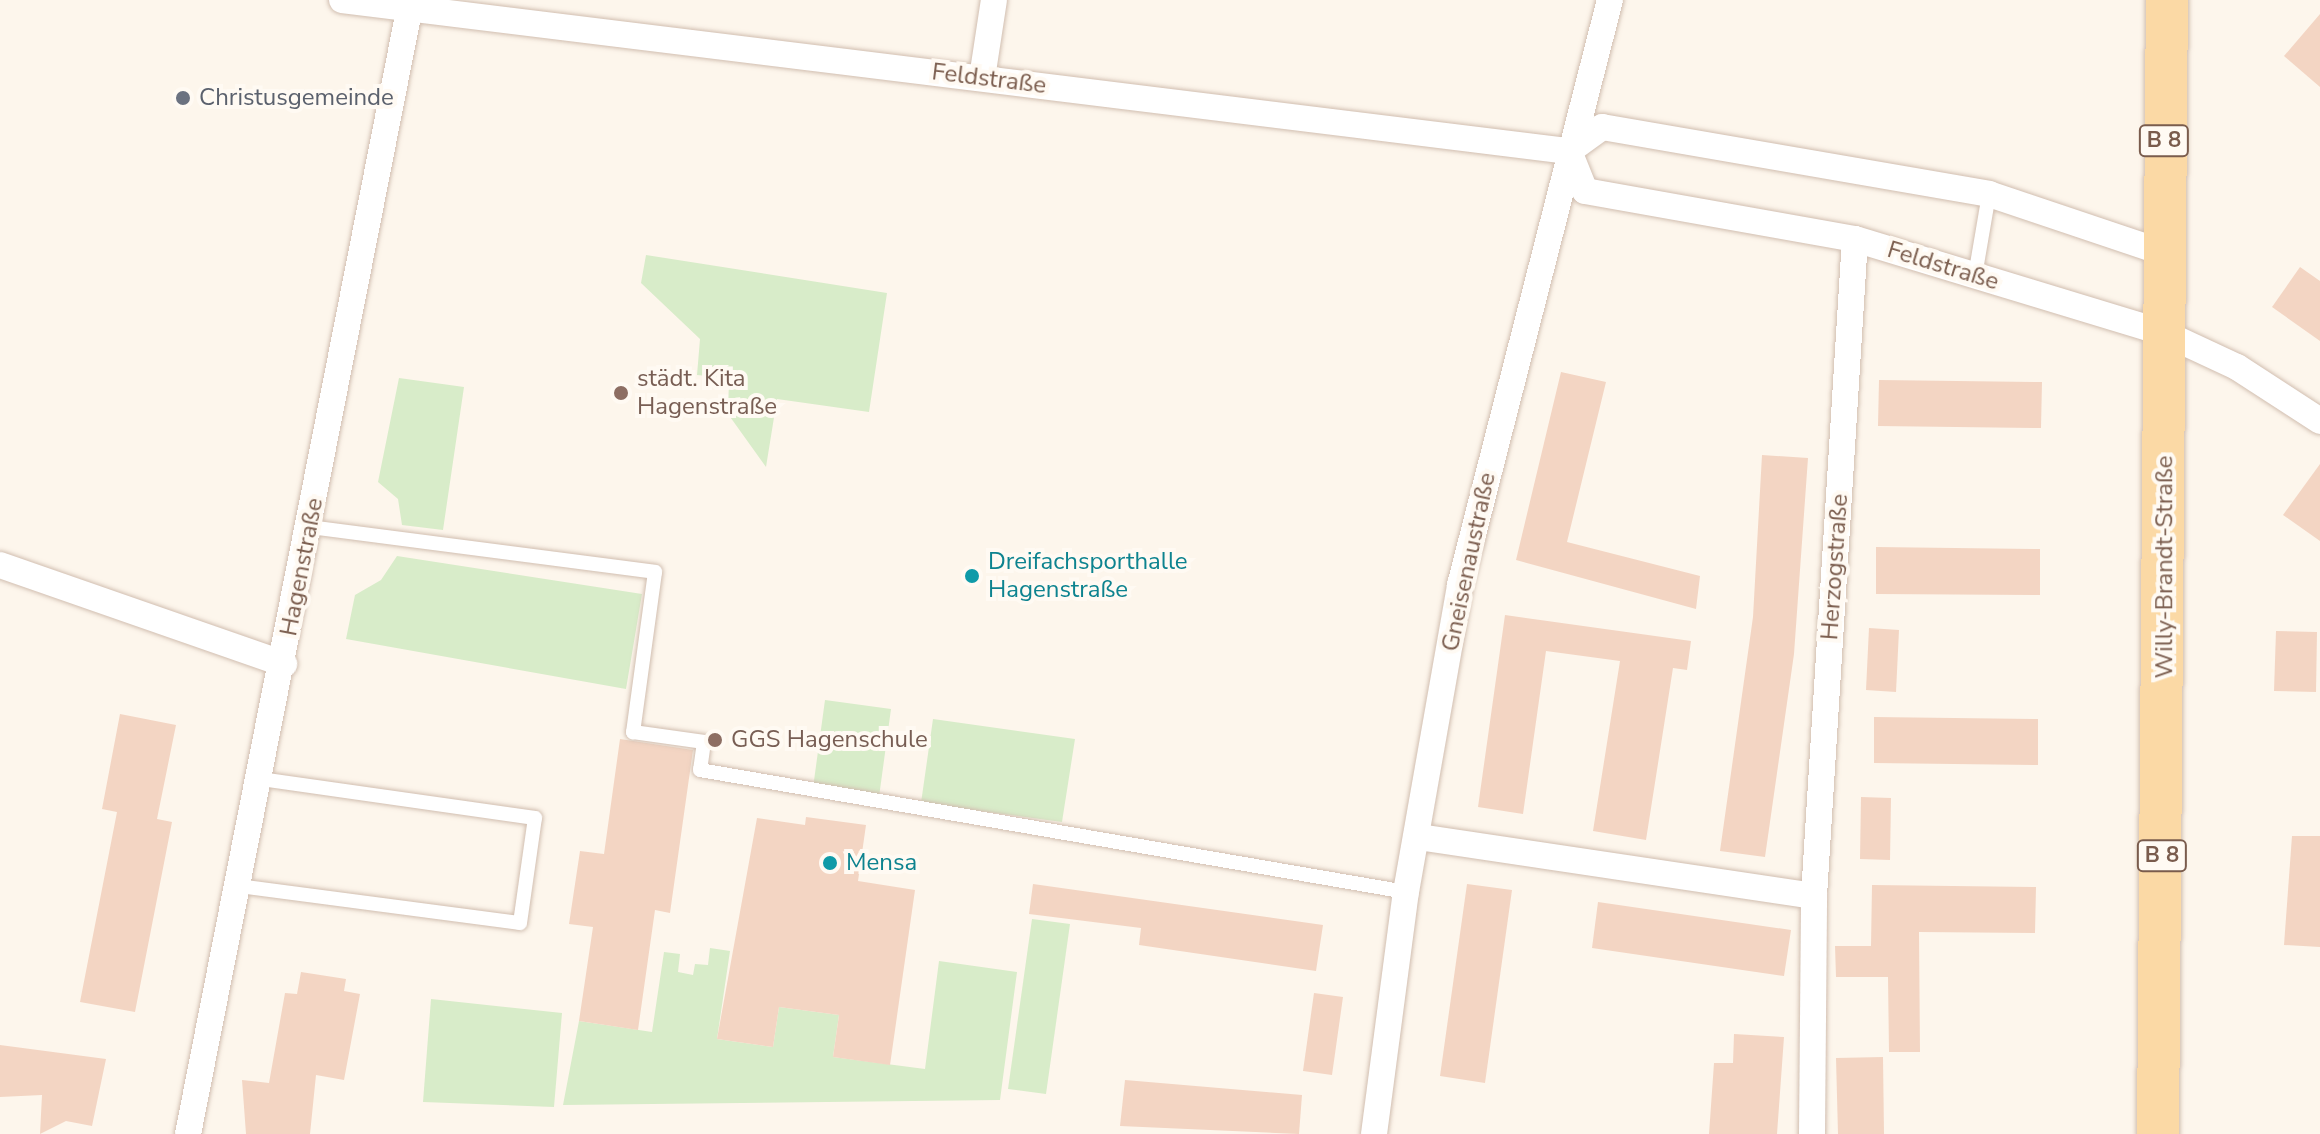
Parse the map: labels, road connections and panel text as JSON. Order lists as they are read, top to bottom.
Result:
{
  "streets": {
    "main road": ["B 8", "Willy-Brandt-Straße"],
    "street": [
      "Feldstraße",
      "Gneisenaustraße",
      "Hagenstraße",
      "Herzogstraße"
    ]
  },
  "crossings": [
    ["Feldstraße", "Gneisenaustraße"],
    ["Feldstraße", "Hagenstraße"],
    ["Feldstraße", "Herzogstraße"],
    ["Feldstraße", "Willy-Brandt-Straße"]
  ],
  "places": [
    "Christusgemeinde",
    "städt. Kita Hagenstraße",
    "Dreifachsporthalle Hagenstraße",
    "GGS Hagenschule",
    "Mensa"
  ]
}
